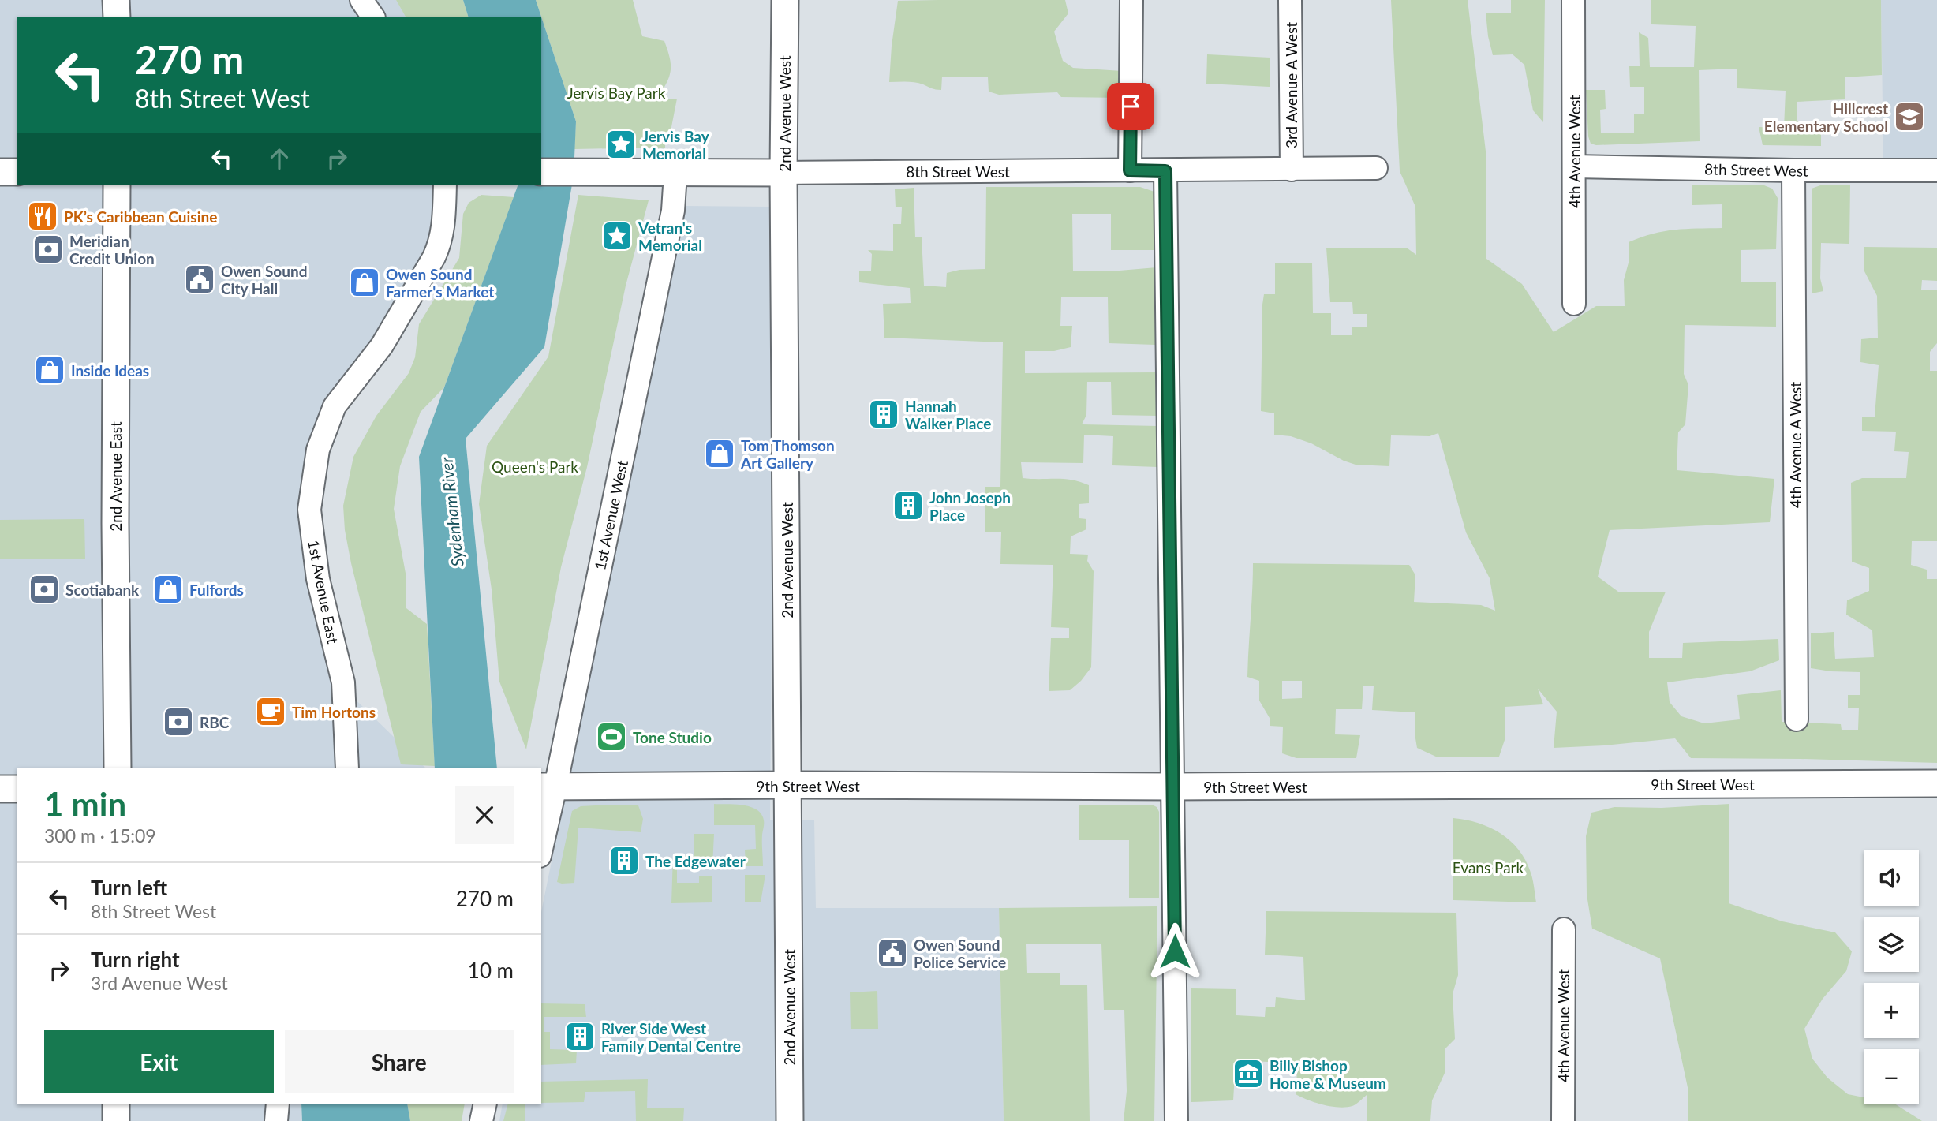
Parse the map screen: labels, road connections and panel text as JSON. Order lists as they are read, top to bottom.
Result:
{
  "streets": {
    "street": [
      "3rd Avenue A West",
      "2nd Avenue West",
      "4th Avenue West",
      "8th Street West",
      "4th Avenue A West",
      "2nd Avenue East",
      "1st Avenue West",
      "1st Avenue East",
      "9th Street West"
    ]
  },
  "crossings": [
    ["3rd Avenue A West", "8th Street West"],
    ["2nd Avenue West", "8th Street West"],
    ["2nd Avenue West", "9th Street West"],
    ["4th Avenue West", "8th Street West"],
    ["8th Street West", "4th Avenue A West"],
    ["8th Street West", "1st Avenue West"],
    ["1st Avenue West", "9th Street West"]
  ],
  "water": ["Sydenham River"],
  "parks": ["Jervis Bay Park", "Queen's Park", "Evans Park"],
  "places": {
    "school or university": ["Hillcrest Elementary School"],
    "place": ["Jervis Bay Memorial", "Vetran's Memorial"],
    "restaurant": ["PK’s Caribbean Cuisine"],
    "bank": ["Meridian Credit Union", "Scotiabank", "RBC"],
    "public building": ["Owen Sound City Hall", "Owen Sound Police Service"],
    "shop": [
      "Owen Sound Farmer's Market",
      "Inside Ideas",
      "Tom Thomson Art Gallery",
      "Fulfords"
    ],
    "building": [
      "Hannah Walker Place",
      "John Joseph Place",
      "The Edgewater",
      "River Side West Family Dental Centre"
    ],
    "cafe": ["Tim Hortons"],
    "sports": ["Tone Studio"],
    "museum": ["Billy Bishop Home & Museum"]
  },
  "page": {
    "turn": ["270 m", "8th Street West"],
    "heading": ["1 min", "300 m · 15:09"],
    "map_buttons": ["+", "−"],
    "list": [
      {
        "name": "Turn left",
        "note": "8th Street West",
        "value": "270 m"
      },
      {
        "name": "Turn right",
        "note": "3rd Avenue West",
        "value": "10 m"
      }
    ],
    "buttons": ["Exit", "Share"]
  }
}
